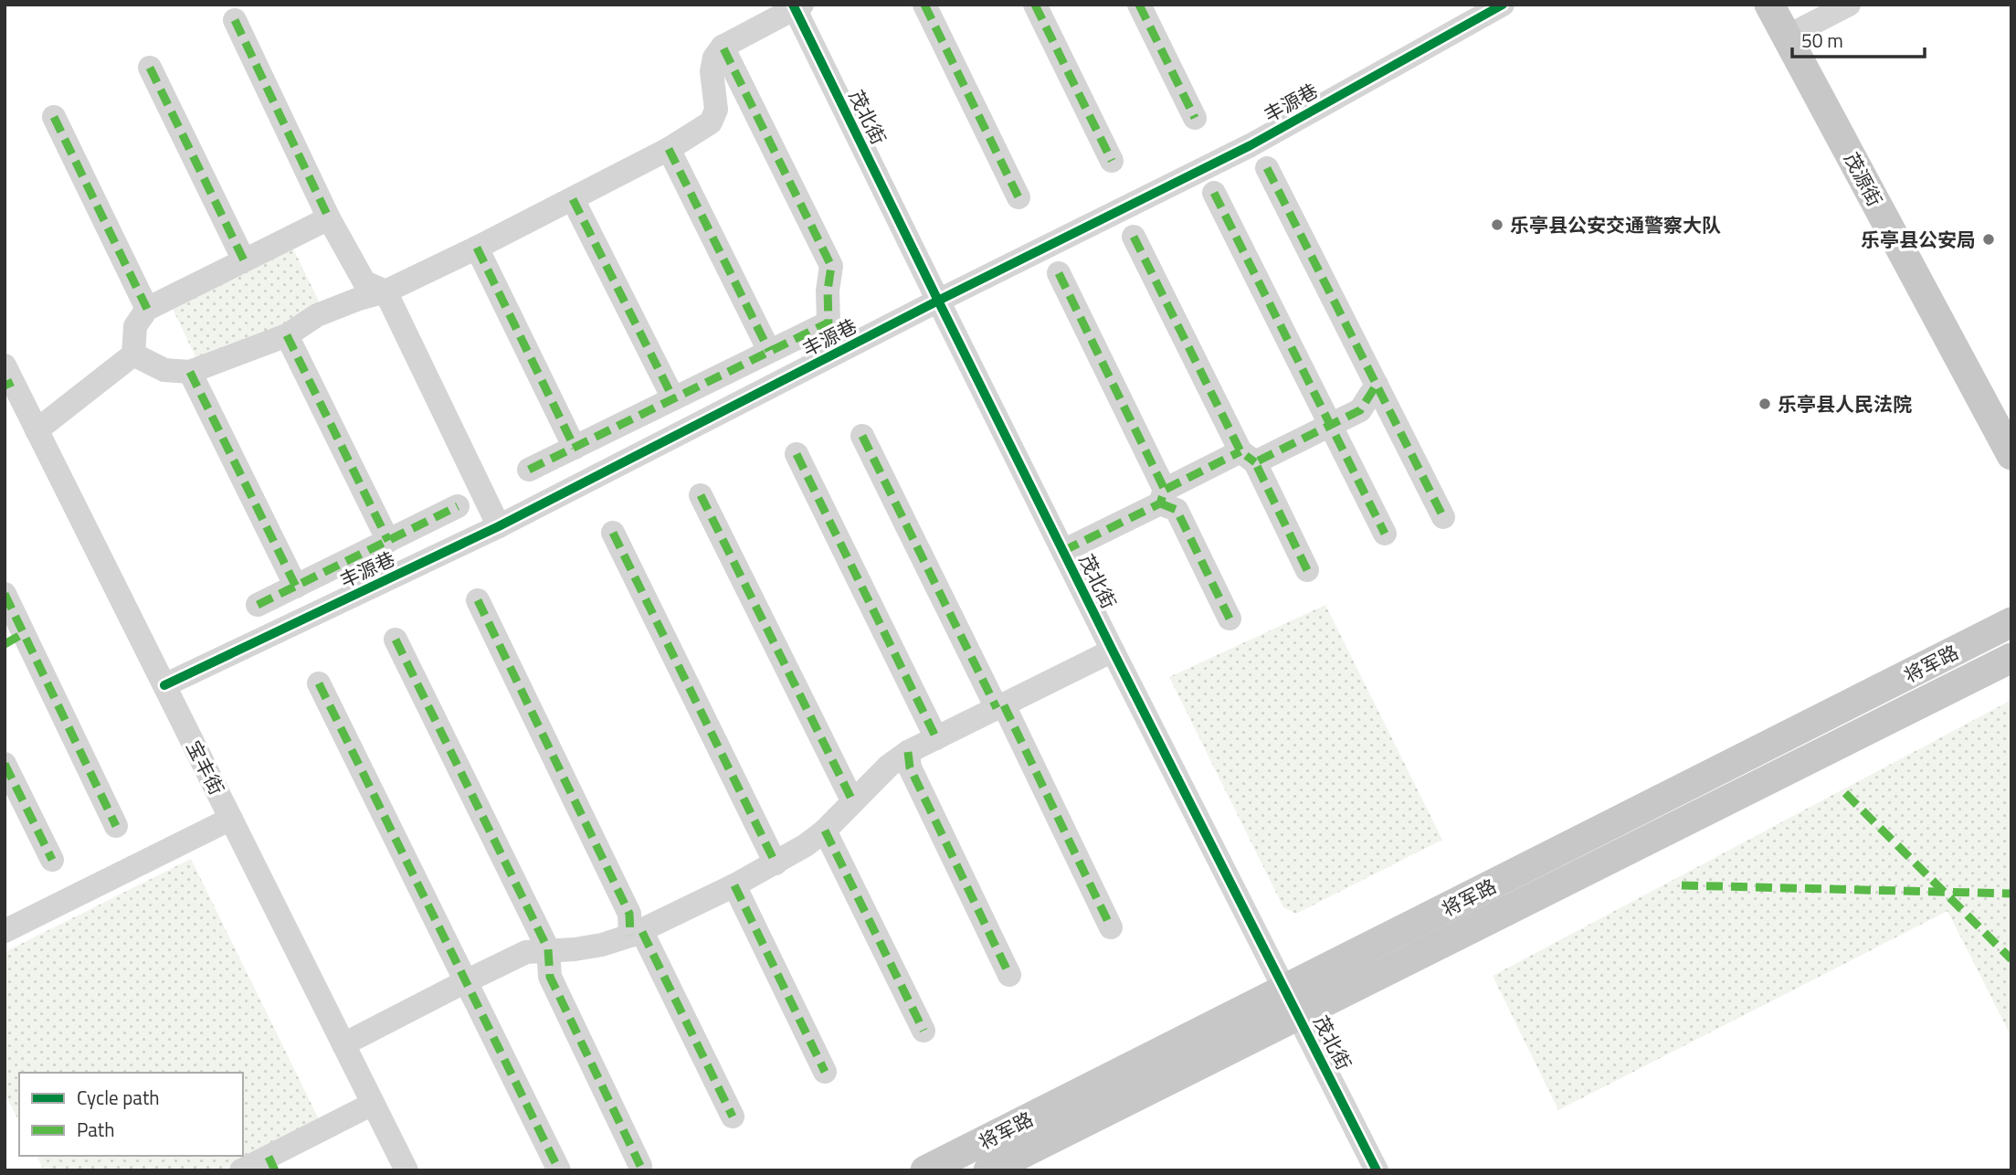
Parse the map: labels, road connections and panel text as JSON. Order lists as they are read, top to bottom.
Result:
{
  "streets": {
    "main road": ["茂源街", "将军路"],
    "street": ["丰源巷", "茂北街", "宝丰街"]
  },
  "crossings": [
    ["丰源巷", "茂北街"],
    ["丰源巷", "宝丰街"],
    ["茂北街", "将军路"]
  ],
  "places": ["乐亭县公安交通警察大队", "乐亭县公安局", "乐亭县人民法院"],
  "legend": ["Cycle path", "Path"],
  "scale_bar": "50 m"
}
